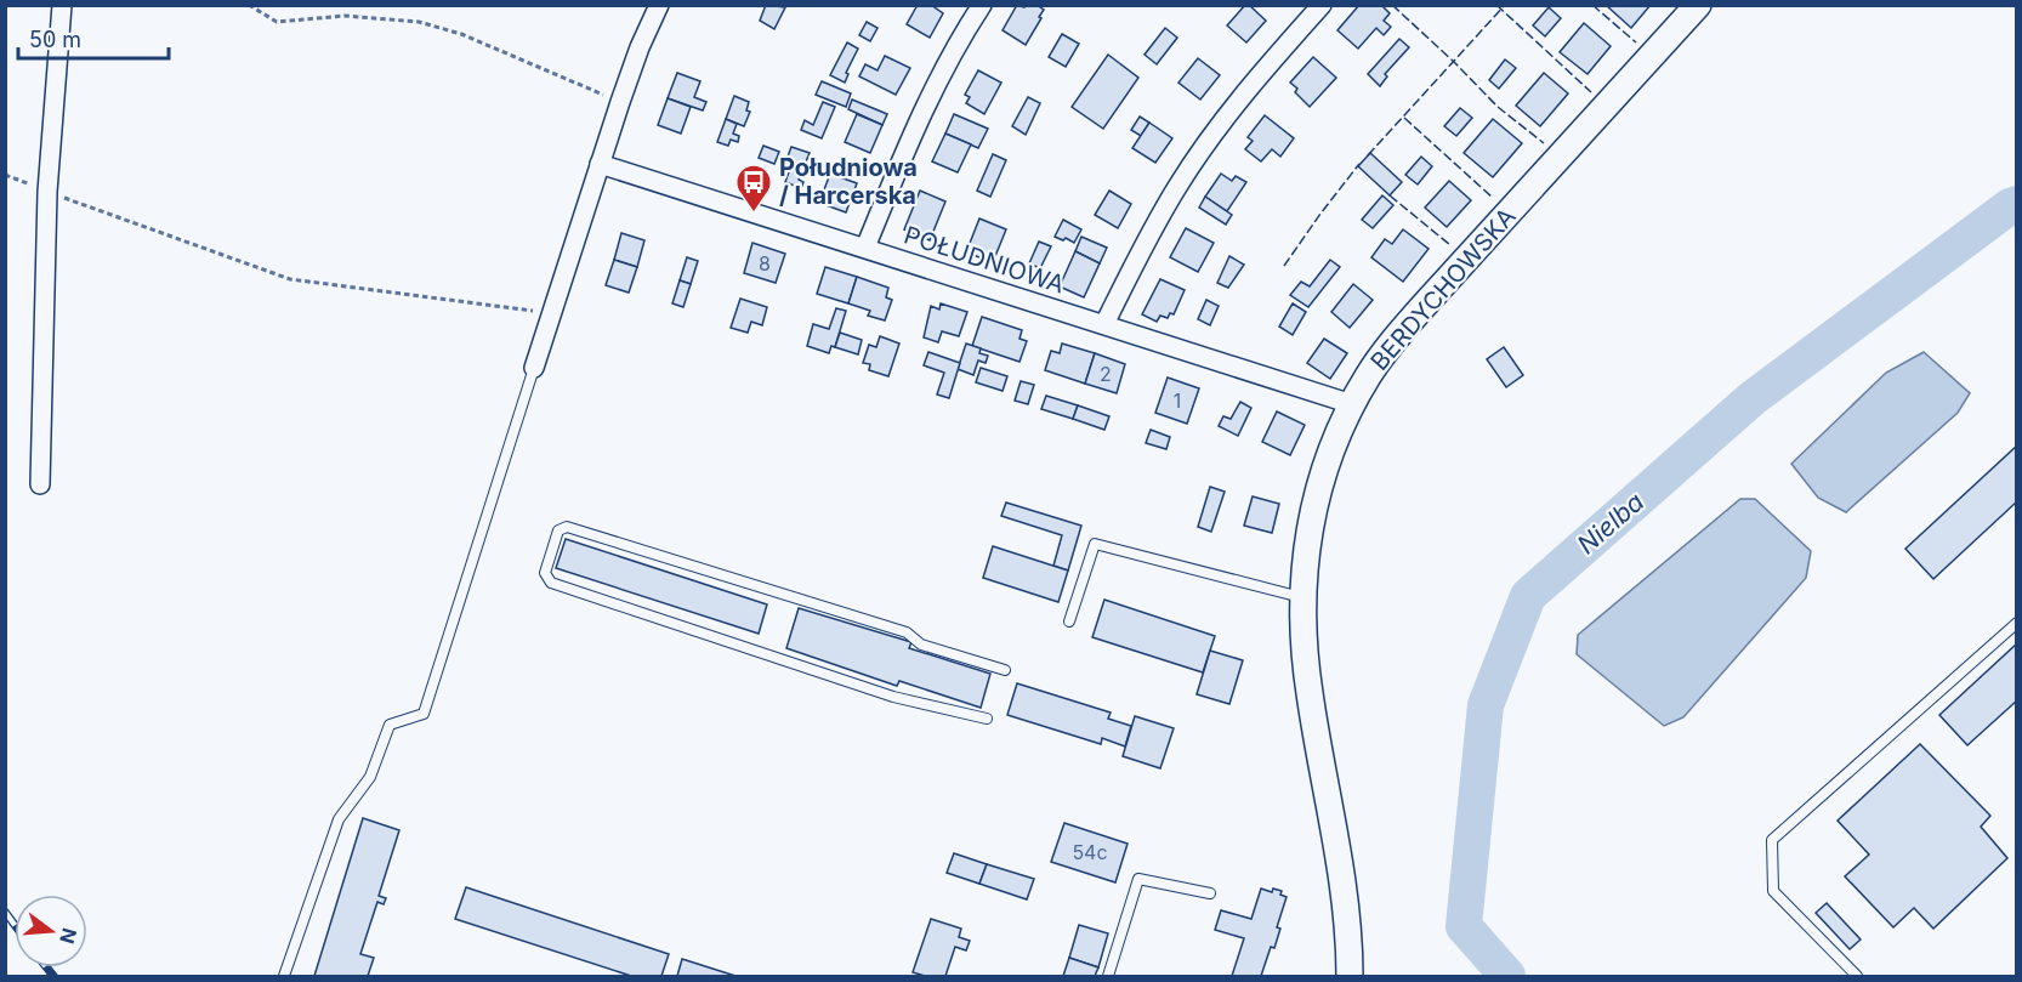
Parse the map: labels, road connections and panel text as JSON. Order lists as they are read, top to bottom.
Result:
{
  "streets": {
    "street": ["POŁUDNIOWA", "BERDYCHOWSKA"]
  },
  "crossings": [
    ["POŁUDNIOWA", "BERDYCHOWSKA"]
  ],
  "water": ["Nielba"],
  "places": {
    "bus stop": ["Południowa / Harcerska"]
  },
  "house_numbers": [
    "8",
    "2",
    "1",
    "54c"
  ],
  "scale_bar": "50 m",
  "north": "right"
}
